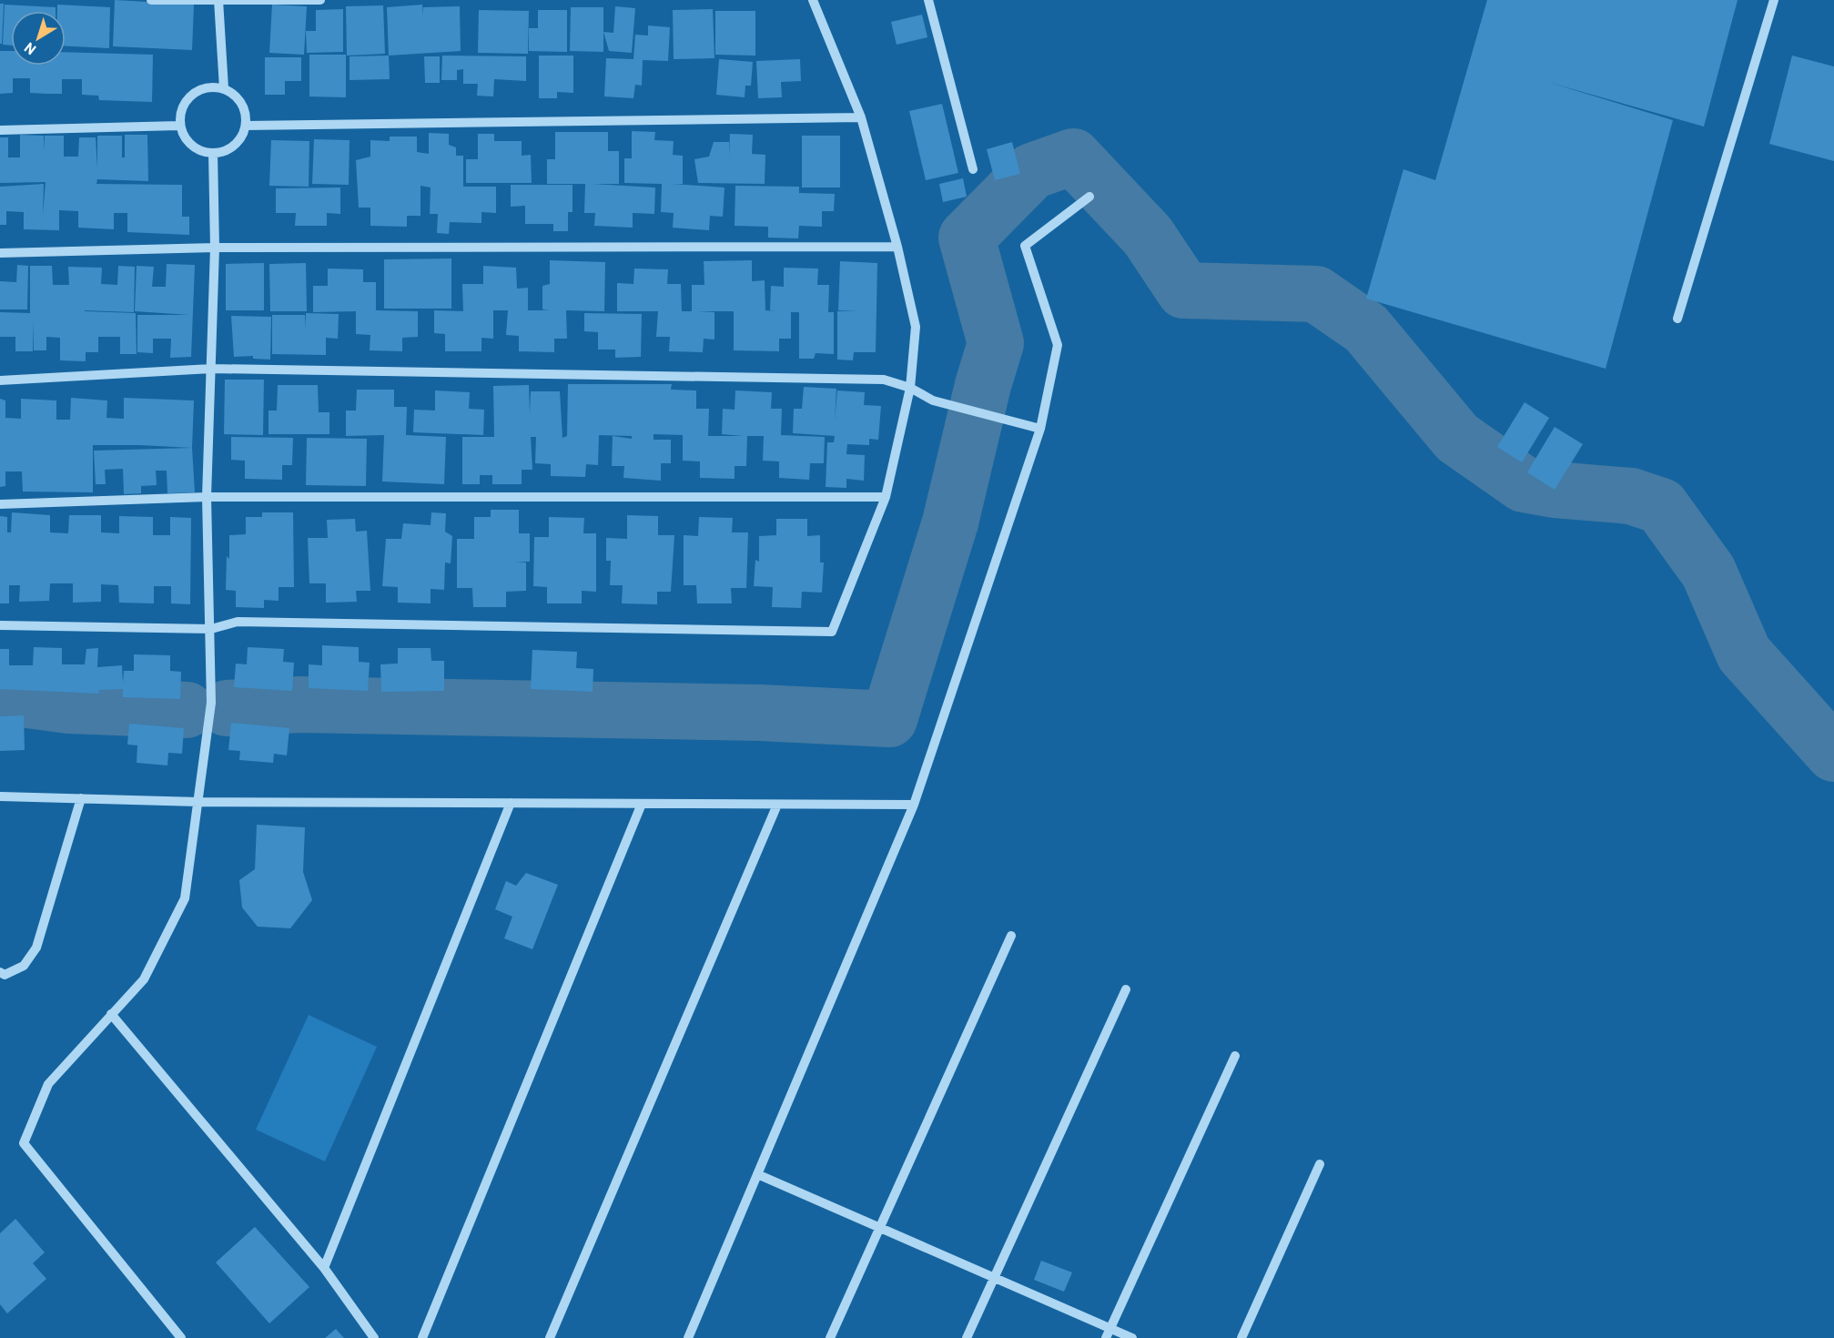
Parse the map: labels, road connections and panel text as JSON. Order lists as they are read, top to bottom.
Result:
{
  "north": "bottom left"
}
